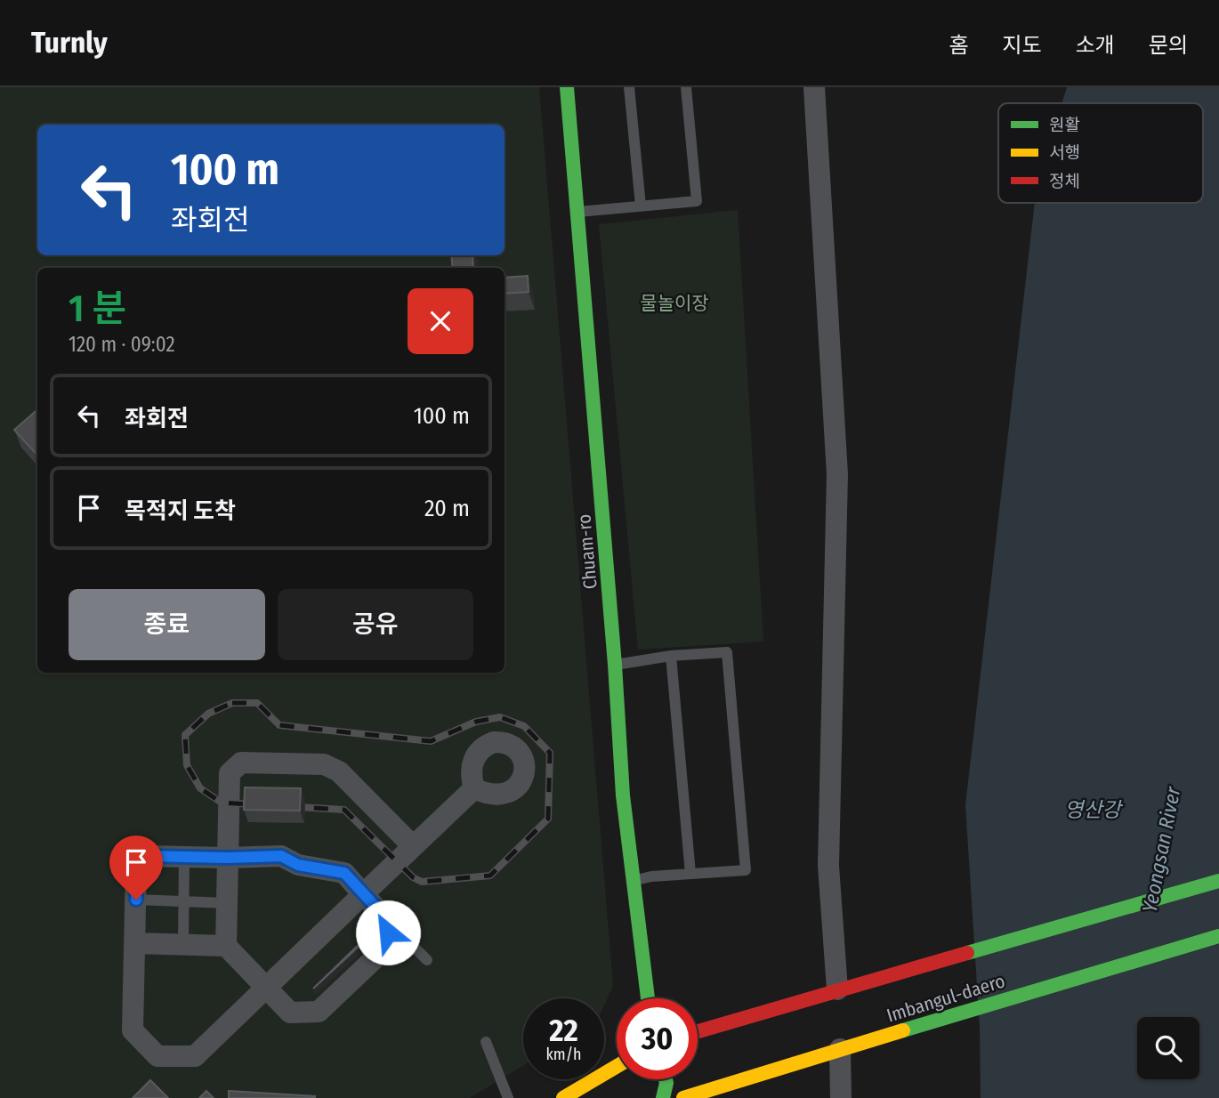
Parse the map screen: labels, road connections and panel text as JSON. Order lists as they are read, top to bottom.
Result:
{
  "streets": {
    "main road": ["Chuam-ro", "Imbangul-daero"]
  },
  "water": ["영산강", "Yeongsan River"],
  "parks": ["물놀이장"],
  "legend": ["원활", "서행", "정체"],
  "page": {
    "header": "Turnly",
    "nav": [
      "홈",
      "지도",
      "소개",
      "문의"
    ],
    "turn": ["100 m", "좌회전"],
    "heading": ["1 분", "120 m · 09:02"],
    "list": [
      {
        "name": "좌회전",
        "value": "100 m"
      },
      {
        "name": "목적지 도착",
        "value": "20 m"
      }
    ],
    "buttons": ["종료", "공유"],
    "speed": "22 km/h",
    "limit": "30"
  }
}
